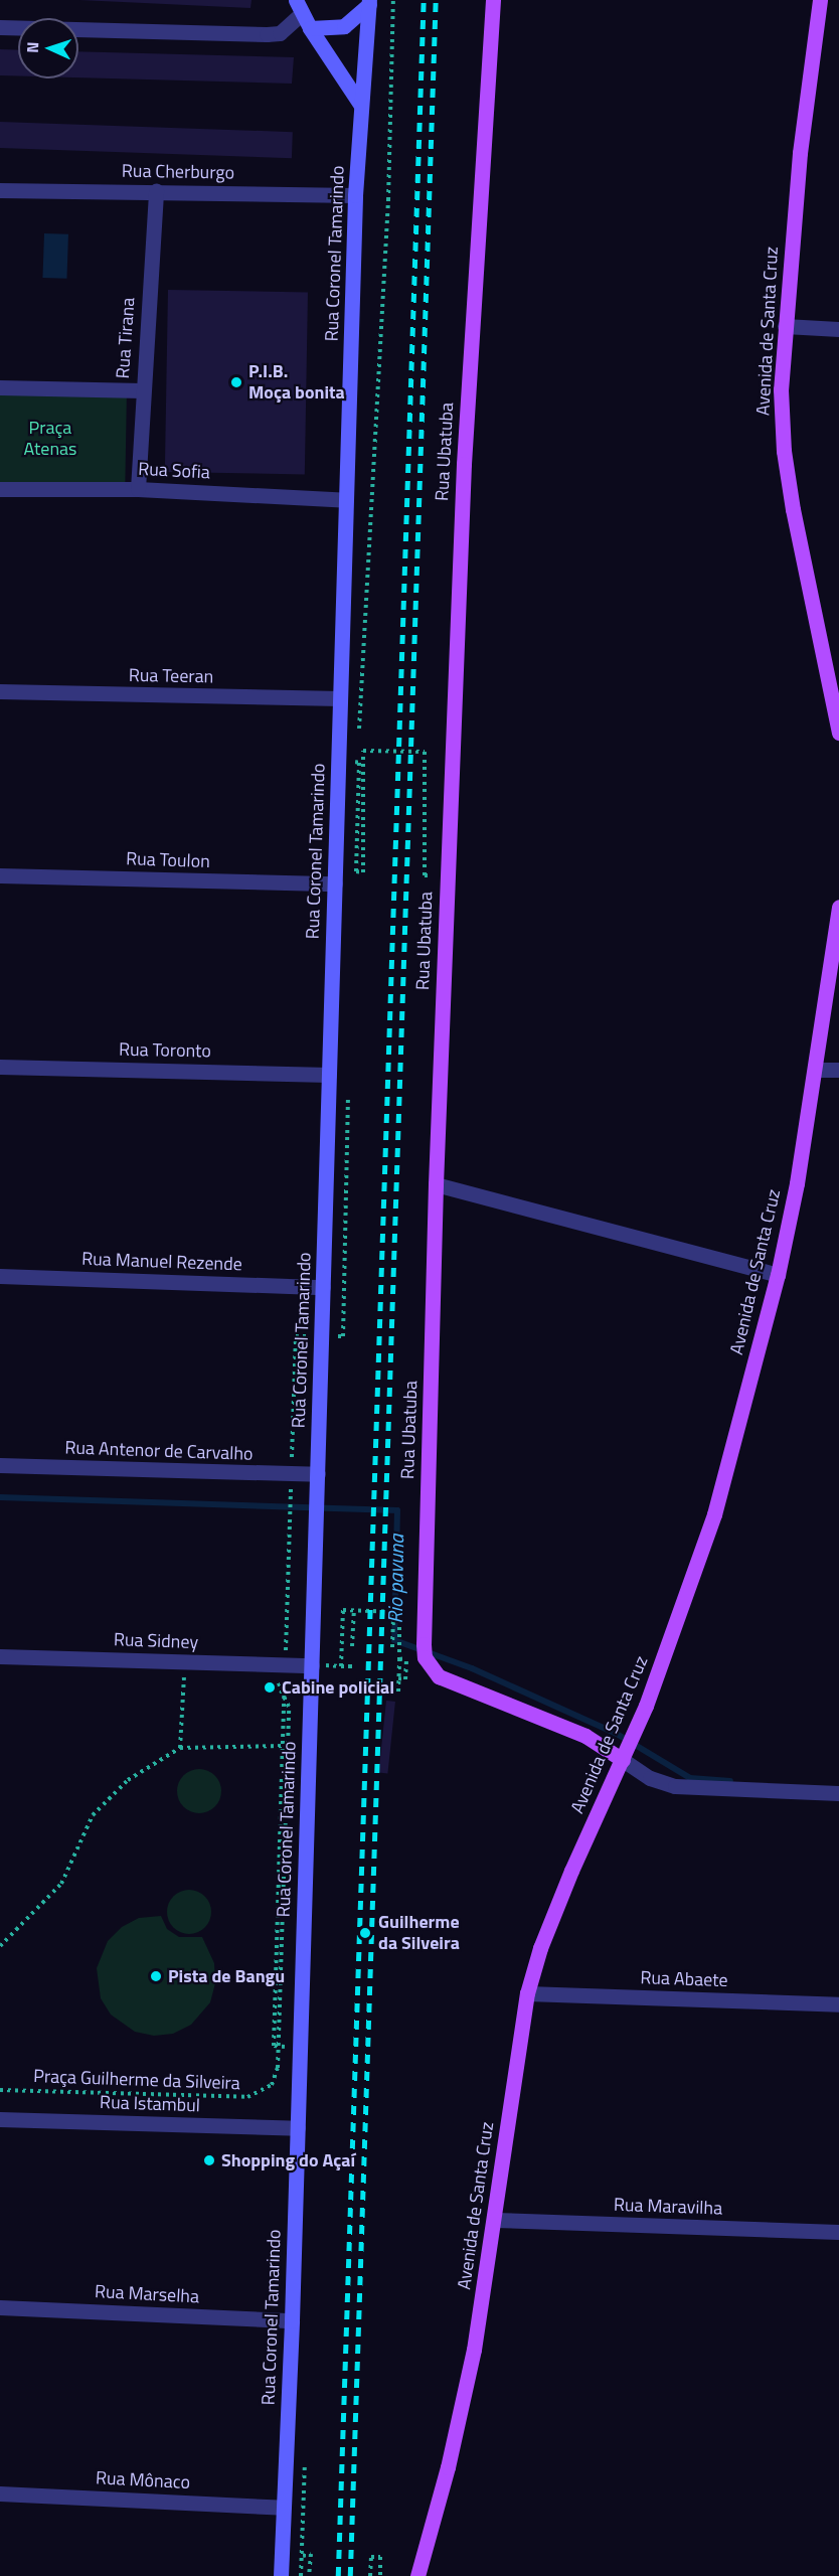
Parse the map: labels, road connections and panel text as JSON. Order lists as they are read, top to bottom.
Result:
{
  "streets": {
    "main road": ["Rua Coronel Tamarindo", "Avenida de Santa Cruz", "Rua Ubatuba"],
    "street": [
      "Rua Cherburgo",
      "Rua Tirana",
      "Rua Sofia",
      "Rua Teeran",
      "Rua Toulon",
      "Rua Toronto",
      "Rua Manuel Rezende",
      "Rua Antenor de Carvalho",
      "Rua Sidney",
      "Rua Abaete",
      "Rua Istambul",
      "Rua Maravilha",
      "Rua Marselha",
      "Rua Mônaco"
    ],
    "path": ["Praça Guilherme da Silveira"]
  },
  "crossings": [
    ["Rua Cherburgo", "Rua Coronel Tamarindo"],
    ["Rua Cherburgo", "Rua Tirana"],
    ["Rua Coronel Tamarindo", "Rua Sofia"],
    ["Rua Coronel Tamarindo", "Rua Teeran"],
    ["Rua Coronel Tamarindo", "Rua Toulon"],
    ["Rua Coronel Tamarindo", "Rua Toronto"],
    ["Rua Coronel Tamarindo", "Rua Manuel Rezende"],
    ["Rua Coronel Tamarindo", "Rua Antenor de Carvalho"],
    ["Rua Coronel Tamarindo", "Rua Sidney"],
    ["Rua Coronel Tamarindo", "Rua Istambul"],
    ["Rua Coronel Tamarindo", "Rua Marselha"],
    ["Rua Coronel Tamarindo", "Rua Mônaco"],
    ["Avenida de Santa Cruz", "Rua Ubatuba"],
    ["Avenida de Santa Cruz", "Rua Abaete"],
    ["Avenida de Santa Cruz", "Rua Maravilha"],
    ["Rua Tirana", "Rua Sofia"]
  ],
  "water": ["Rio pavuna"],
  "parks": ["Praça Atenas"],
  "places": [
    "P.I.B. Moça bonita",
    "Cabine policial",
    "Guilherme da Silveira",
    "Pista de Bangu",
    "Shopping do Açaí"
  ],
  "north": "left"
}
